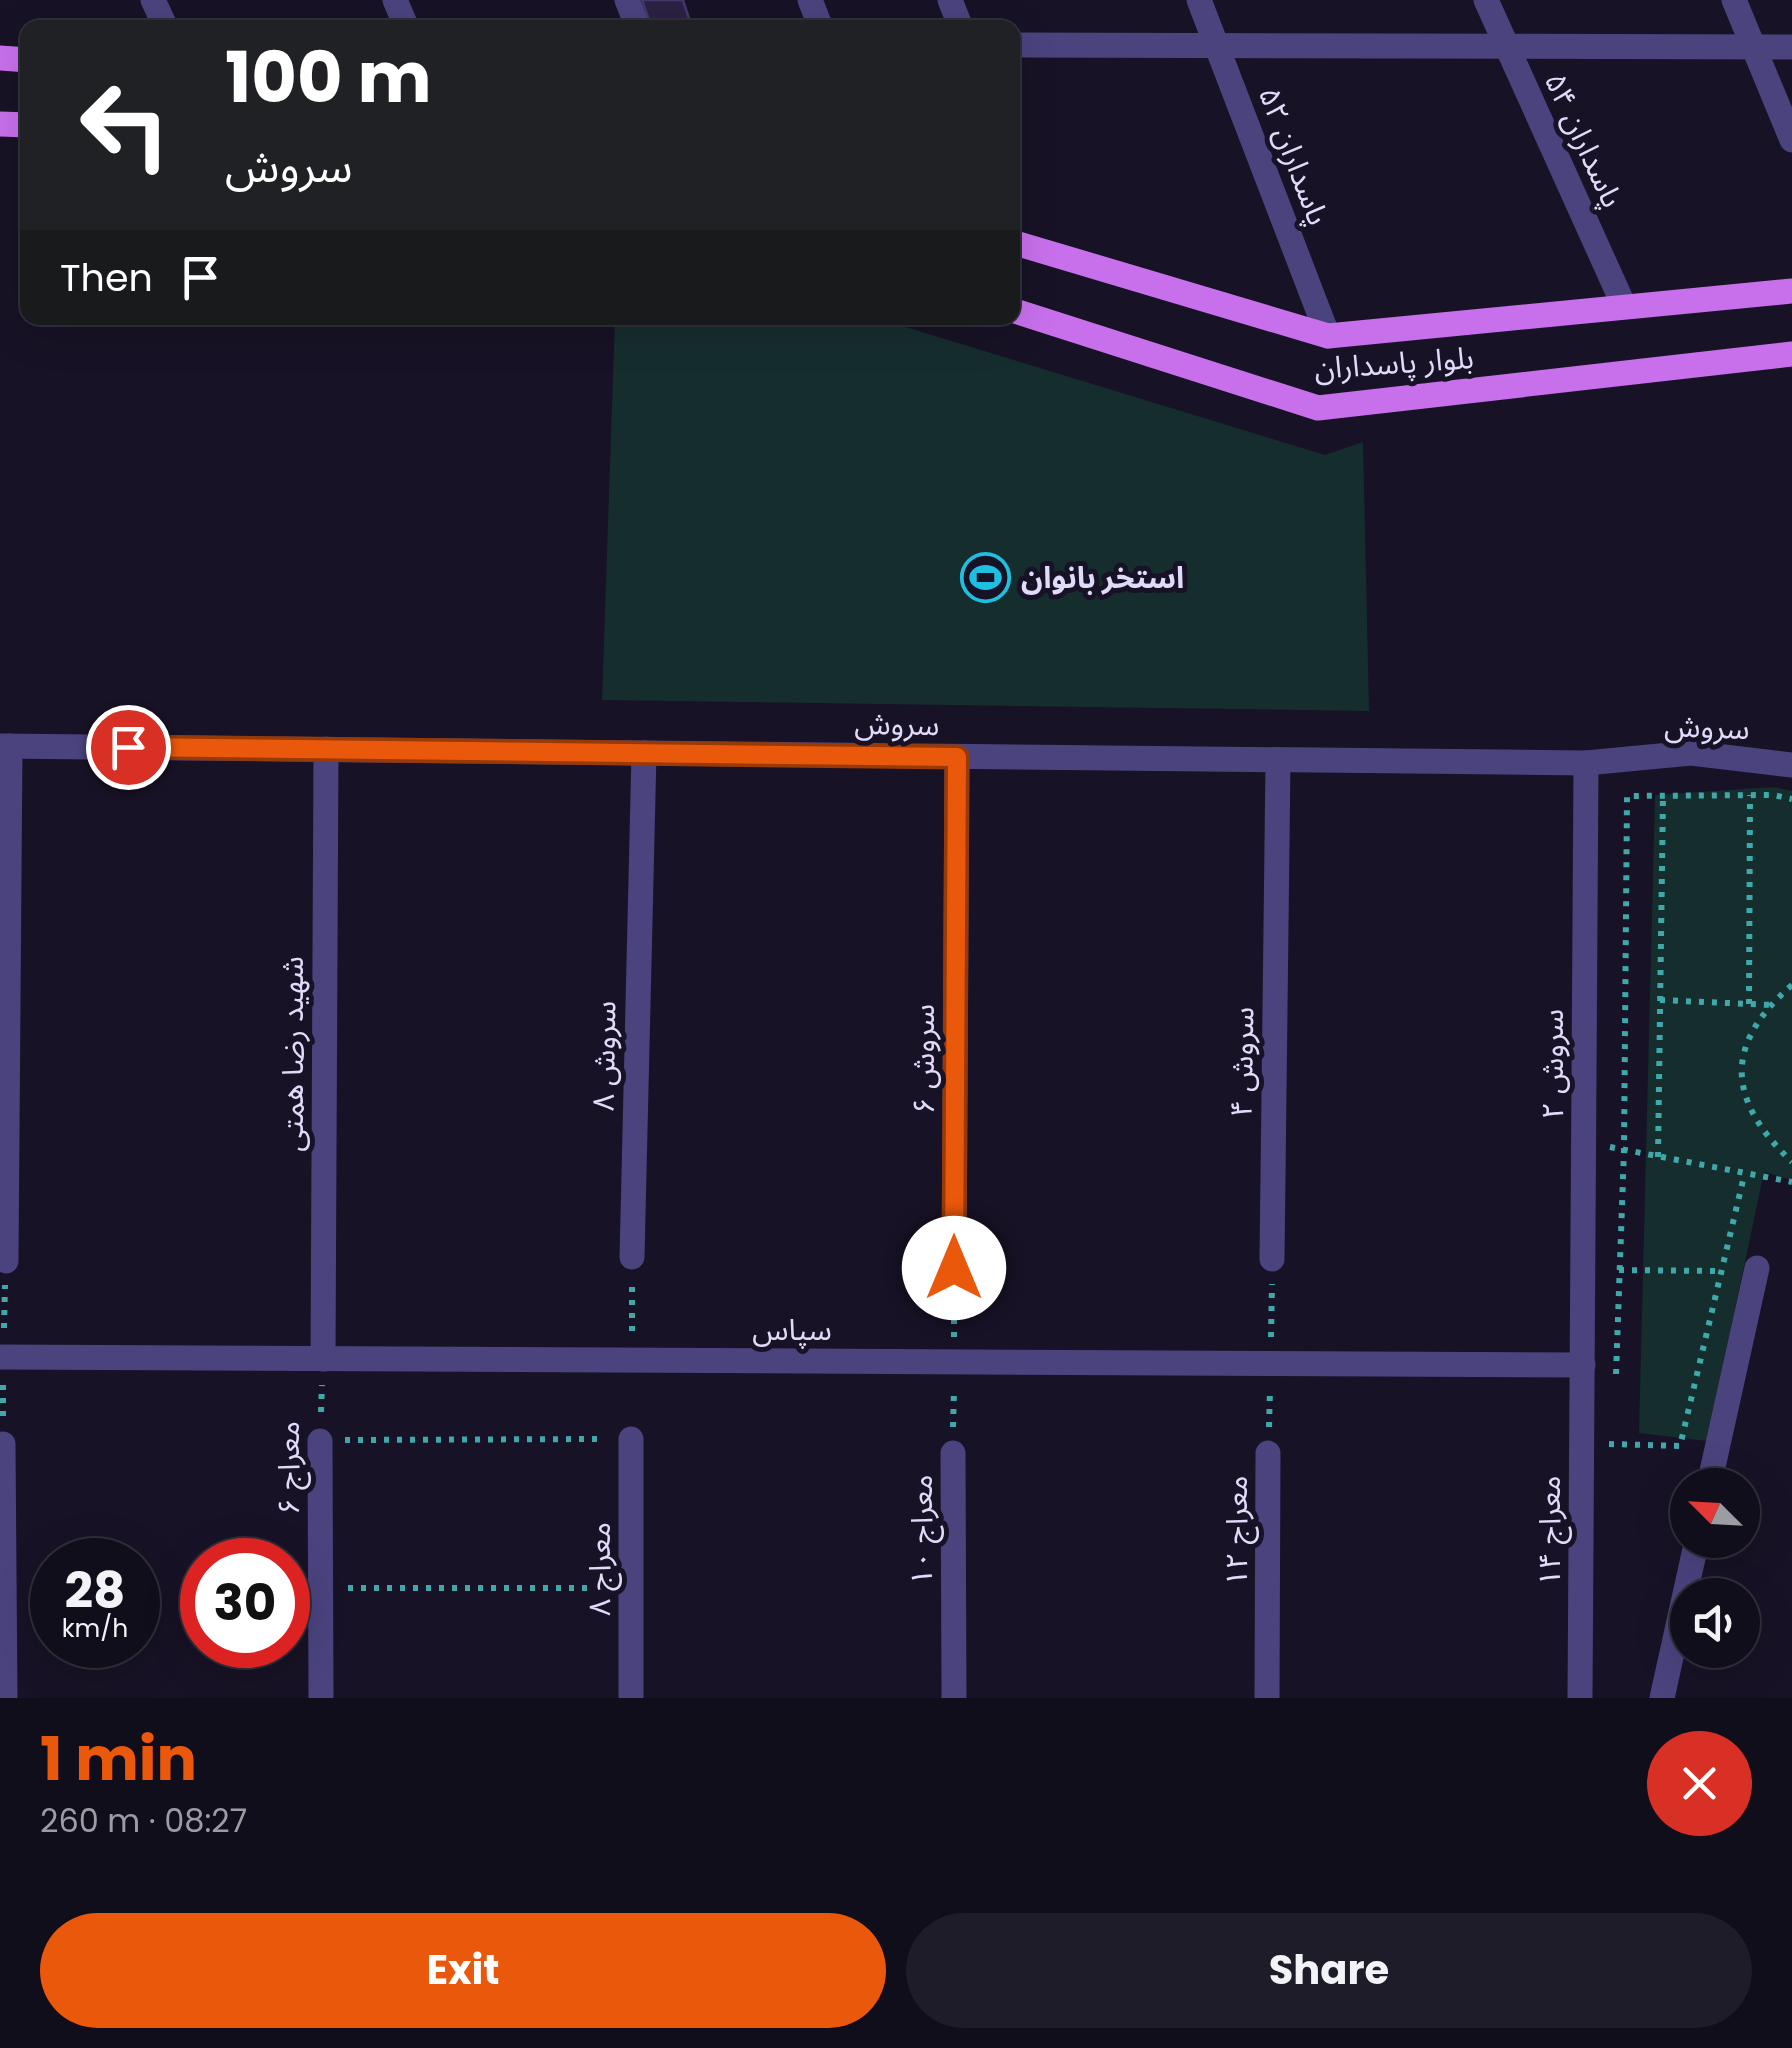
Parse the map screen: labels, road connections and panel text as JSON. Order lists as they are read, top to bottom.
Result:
{
  "streets": {
    "main road": ["بلوار پاسداران"],
    "street": [
      "پاسداران ۵۴",
      "پاسداران ۵۲",
      "سروش",
      "شهید رضا همتی",
      "سروش ۸",
      "سروش ۶",
      "سروش ۴",
      "سروش ۲",
      "سپاس",
      "معراج ۶",
      "معراج ۱۰",
      "معراج ۱۲",
      "معراج ۱۴",
      "معراج ۸"
    ]
  },
  "crossings": [
    ["پاسداران ۵۴", "بلوار پاسداران"],
    ["پاسداران ۵۲", "بلوار پاسداران"],
    ["سروش", "شهید رضا همتی"],
    ["سروش", "سروش ۸"],
    ["سروش", "سروش ۶"],
    ["سروش", "سروش ۴"],
    ["سروش", "سروش ۲"],
    ["شهید رضا همتی", "سپاس"],
    ["شهید رضا همتی", "معراج ۶"],
    ["سروش ۲", "سپاس"],
    ["سروش ۲", "معراج ۱۴"],
    ["سپاس", "معراج ۶"],
    ["سپاس", "معراج ۱۰"],
    ["سپاس", "معراج ۱۲"],
    ["سپاس", "معراج ۱۴"]
  ],
  "places": {
    "sports": ["استخر بانوان"]
  },
  "north": "top left",
  "page": {
    "turn": ["100 m", "سروش"],
    "then": "Then",
    "speed": "28 km/h",
    "limit": "30",
    "heading": ["1 min", "260 m · 08:27"],
    "buttons": ["Exit", "Share"]
  }
}
